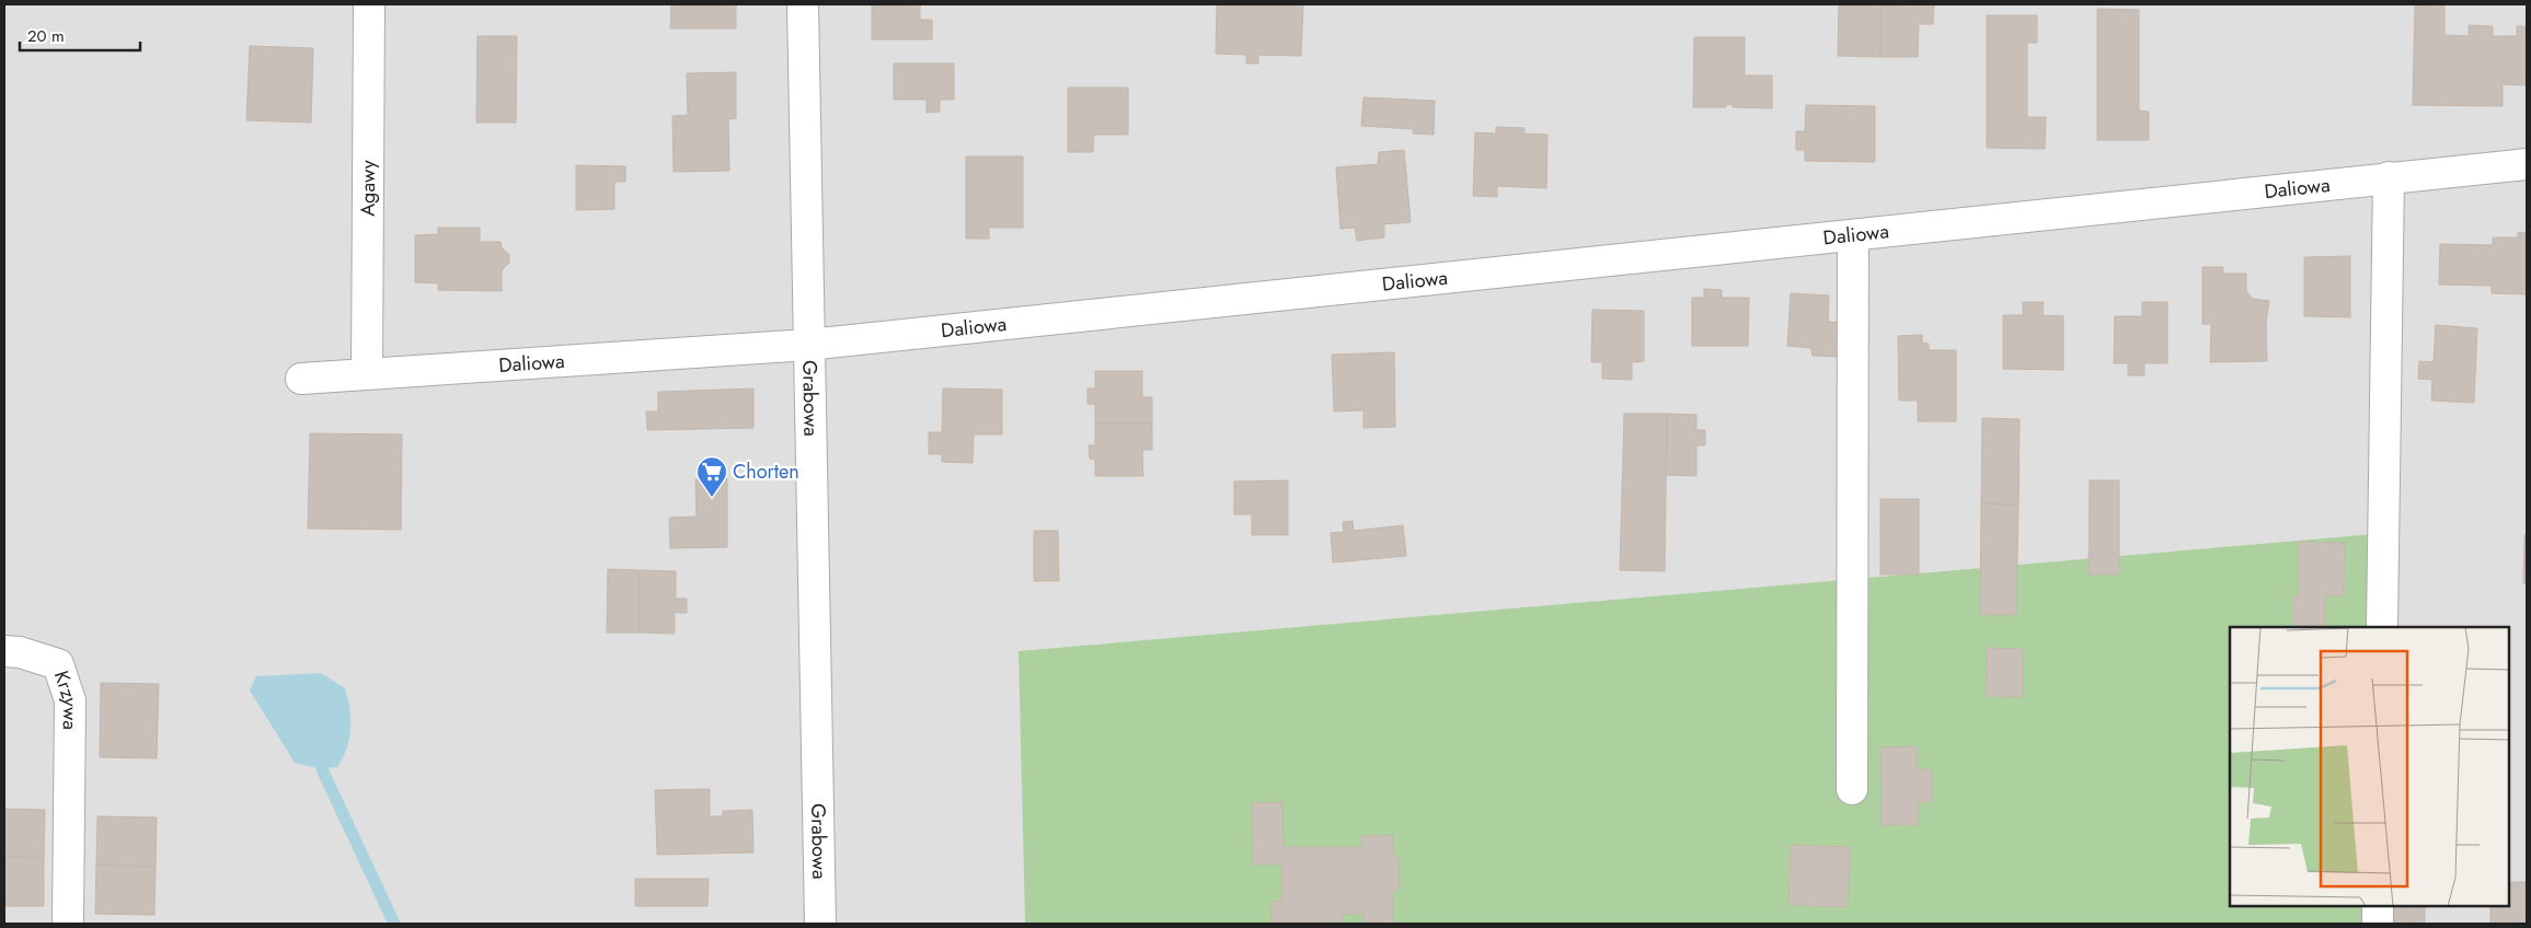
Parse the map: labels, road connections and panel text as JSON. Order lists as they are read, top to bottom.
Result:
{
  "streets": {
    "street": [
      "Agawy",
      "Daliowa",
      "Grabowa",
      "Krzywa"
    ]
  },
  "crossings": [
    ["Agawy", "Daliowa"],
    ["Daliowa", "Grabowa"]
  ],
  "places": {
    "supermarket": ["Chorten"]
  },
  "scale_bar": "20 m"
}
